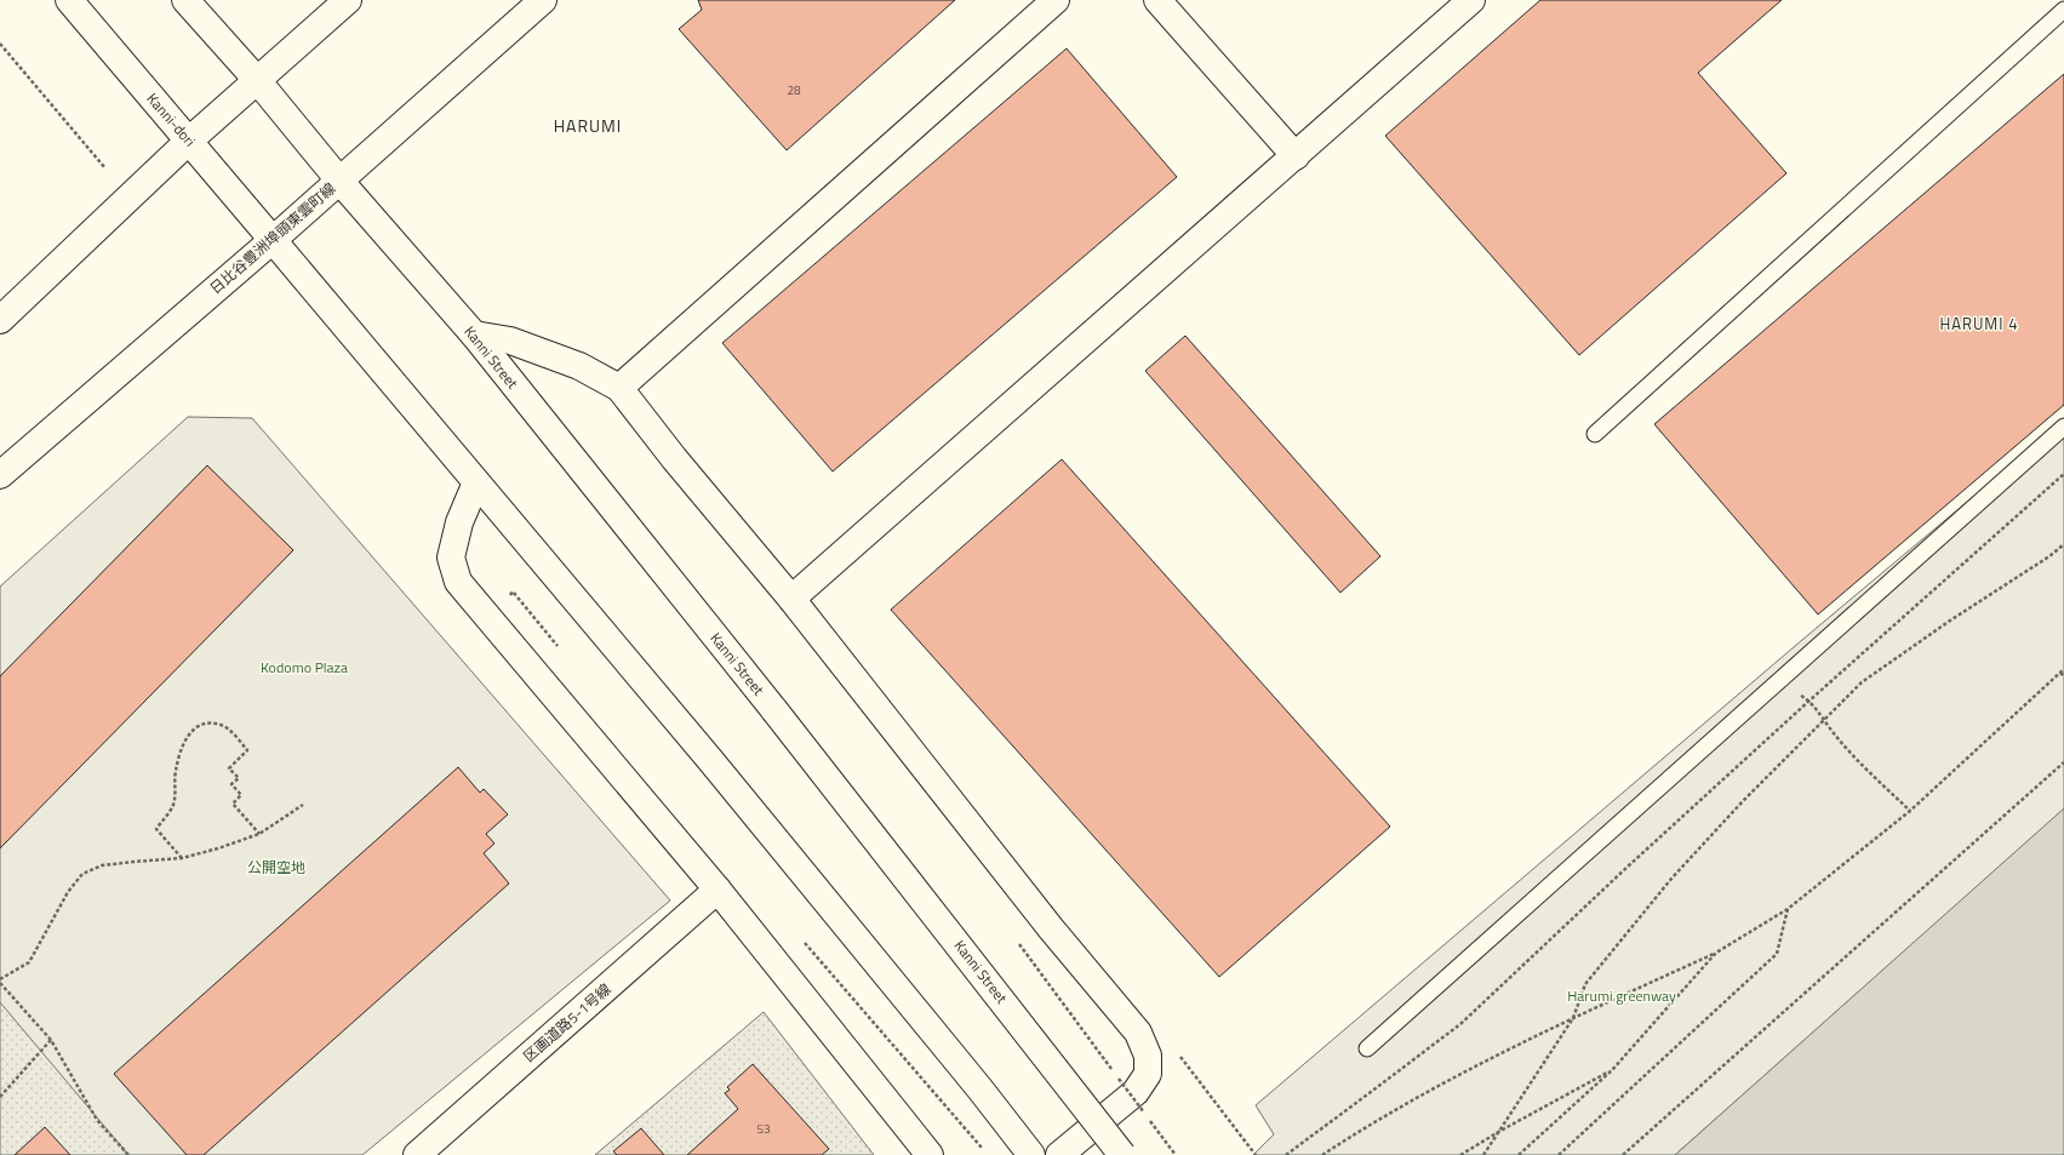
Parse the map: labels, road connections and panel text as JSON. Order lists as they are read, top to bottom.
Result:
{
  "streets": {
    "main road": [
      "Kanni-dori",
      "日比谷豊洲埠頭東雲町線",
      "Kanni Street",
      "区画道路5-1号線"
    ]
  },
  "crossings": [
    ["Kanni-dori", "日比谷豊洲埠頭東雲町線"],
    ["日比谷豊洲埠頭東雲町線", "Kanni Street"]
  ],
  "districts": ["HARUMI", "HARUMI 4"],
  "parks": ["Kodomo Plaza", "公開空地", "Harumi greenway"],
  "house_numbers": ["28", "53"]
}
